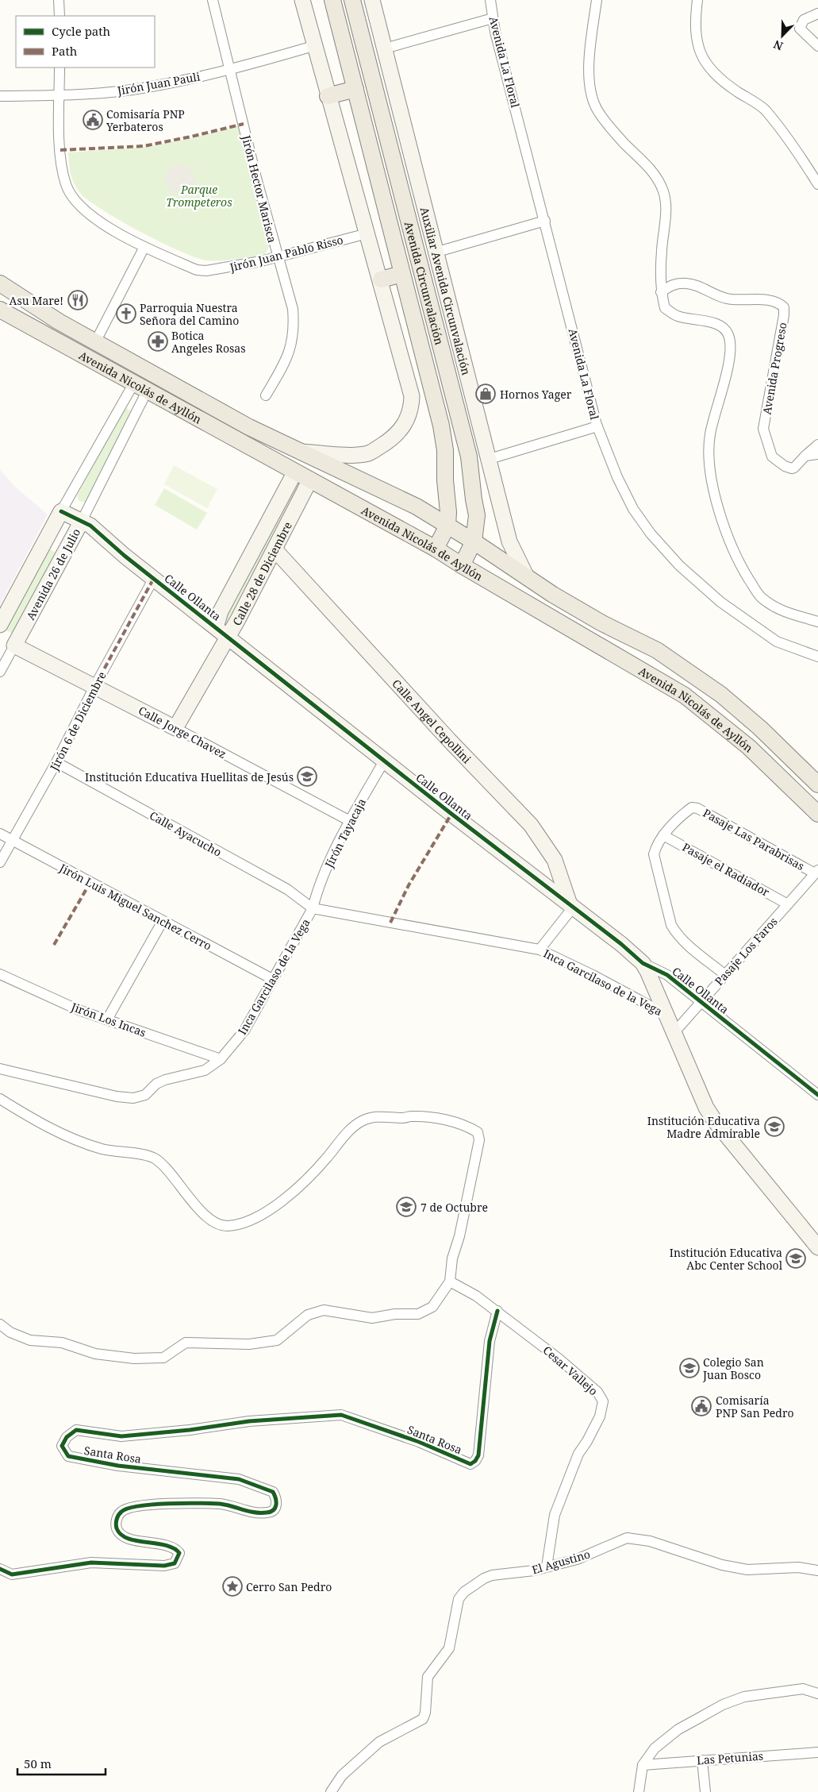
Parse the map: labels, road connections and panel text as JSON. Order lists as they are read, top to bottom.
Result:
{
  "streets": {
    "main road": ["Avenida Circunvalación", "Avenida Nicolás de Ayllón"],
    "street": [
      "Avenida La Floral",
      "Jirón Juan Pauli",
      "Jirón Hector Marisca",
      "Jirón Juan Pablo Risso",
      "Auxiliar Avenida Circunvalación",
      "Avenida Progreso",
      "Calle 28 de Diciembre",
      "Avenida 26 de Julio",
      "Calle Ollanta",
      "Jirón 6 de Diciembre",
      "Calle Angel Cepollini",
      "Calle Jorge Chavez",
      "Jirón Tayacaja",
      "Calle Ayacucho",
      "Pasaje Las Parabrisas",
      "Pasaje el Radiador",
      "Jirón Luis Miguel Sanchez Cerro",
      "Pasaje Los Faros",
      "Inca Garcilaso de la Vega",
      "Jirón Los Incas",
      "Cesar Vallejo",
      "Santa Rosa",
      "El Agustino",
      "Las Petunias"
    ]
  },
  "crossings": [
    ["Jirón Juan Pauli", "Jirón Hector Marisca"],
    ["Jirón Juan Pauli", "Jirón Juan Pablo Risso"],
    ["Jirón Hector Marisca", "Jirón Juan Pablo Risso"],
    ["Avenida Circunvalación", "Avenida Nicolás de Ayllón"],
    ["Auxiliar Avenida Circunvalación", "Avenida Nicolás de Ayllón"],
    ["Avenida Nicolás de Ayllón", "Calle 28 de Diciembre"],
    ["Avenida Nicolás de Ayllón", "Avenida 26 de Julio"],
    ["Calle 28 de Diciembre", "Calle Ollanta"],
    ["Calle 28 de Diciembre", "Calle Angel Cepollini"],
    ["Calle 28 de Diciembre", "Calle Jorge Chavez"],
    ["Avenida 26 de Julio", "Calle Ollanta"],
    ["Avenida 26 de Julio", "Calle Jorge Chavez"],
    ["Calle Ollanta", "Jirón 6 de Diciembre"],
    ["Calle Ollanta", "Calle Angel Cepollini"],
    ["Calle Ollanta", "Jirón Tayacaja"],
    ["Calle Ollanta", "Pasaje Los Faros"],
    ["Jirón 6 de Diciembre", "Calle Jorge Chavez"],
    ["Jirón 6 de Diciembre", "Calle Ayacucho"],
    ["Jirón 6 de Diciembre", "Jirón Luis Miguel Sanchez Cerro"],
    ["Calle Jorge Chavez", "Jirón Tayacaja"],
    ["Jirón Tayacaja", "Calle Ayacucho"],
    ["Jirón Tayacaja", "Inca Garcilaso de la Vega"],
    ["Calle Ayacucho", "Inca Garcilaso de la Vega"],
    ["Pasaje Las Parabrisas", "Pasaje el Radiador"],
    ["Pasaje Las Parabrisas", "Pasaje Los Faros"],
    ["Pasaje el Radiador", "Pasaje Los Faros"],
    ["Jirón Luis Miguel Sanchez Cerro", "Inca Garcilaso de la Vega"],
    ["Inca Garcilaso de la Vega", "Jirón Los Incas"],
    ["Cesar Vallejo", "Santa Rosa"],
    ["Cesar Vallejo", "El Agustino"]
  ],
  "parks": ["Parque Trompeteros"],
  "places": {
    "public building": ["Comisaría PNP Yerbateros", "Comisaría PNP San Pedro"],
    "restaurant": ["Asu Mare!"],
    "church": ["Parroquia Nuestra Señora del Camino"],
    "pharmacy": ["Botica Angeles Rosas"],
    "shop": ["Hornos Yager"],
    "school or university": [
      "Institución Educativa Huellitas de Jesús",
      "Institución Educativa Madre Admirable",
      "7 de Octubre",
      "Institución Educativa Abc Center School",
      "Colegio San Juan Bosco"
    ],
    "place": ["Cerro San Pedro"]
  },
  "legend": ["Cycle path", "Path"],
  "scale_bar": "50 m",
  "north": "bottom left"
}
